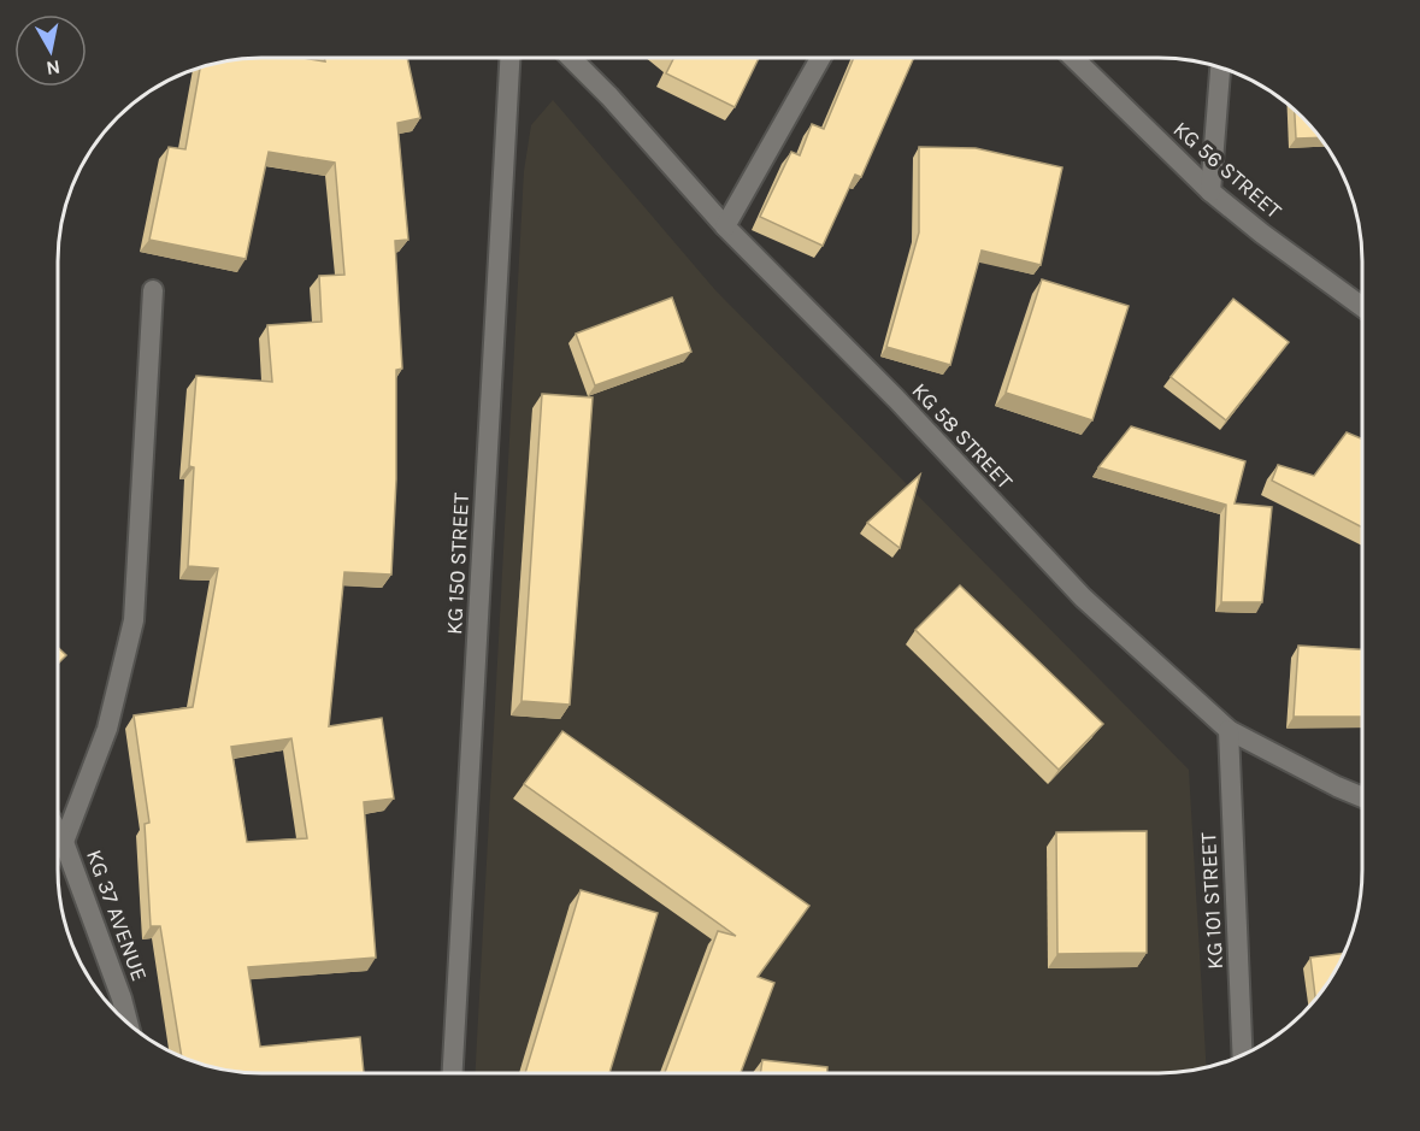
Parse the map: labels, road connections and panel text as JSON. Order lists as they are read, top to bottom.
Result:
{
  "streets": {
    "street": [
      "KG 56 STREET",
      "KG 58 STREET",
      "KG 150 STREET",
      "KG 101 STREET",
      "KG 37 AVENUE"
    ]
  },
  "crossings": [
    ["KG 58 STREET", "KG 101 STREET"]
  ],
  "north": "bottom"
}
